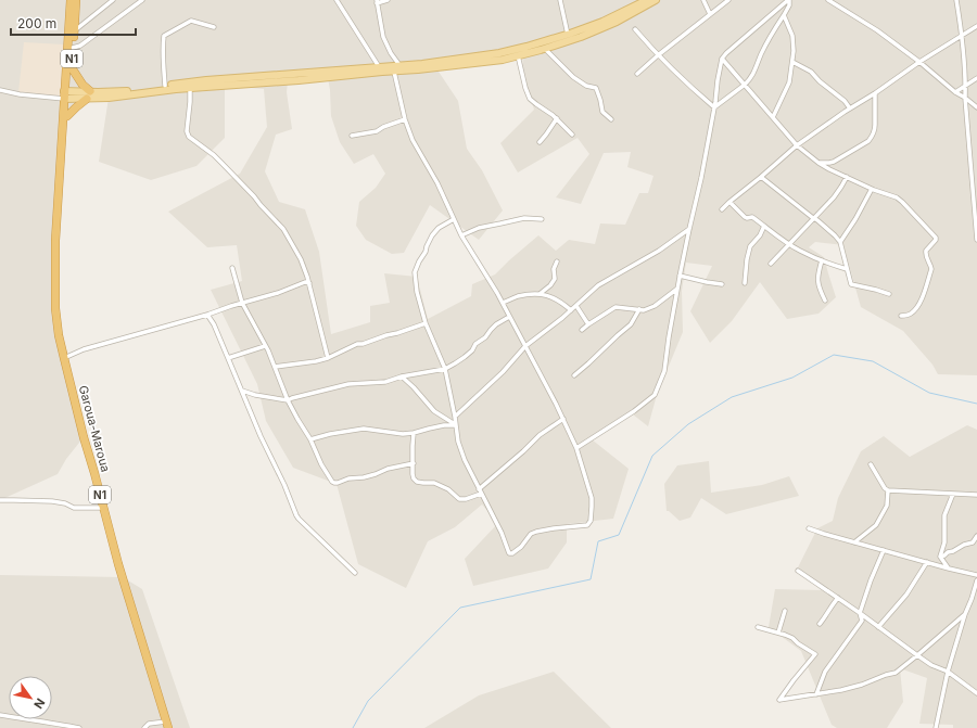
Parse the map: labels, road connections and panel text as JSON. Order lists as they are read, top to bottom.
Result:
{
  "streets": {
    "highway": ["N1", "Garoua-Maroua"]
  },
  "scale_bar": "200 m",
  "north": "bottom right"
}
